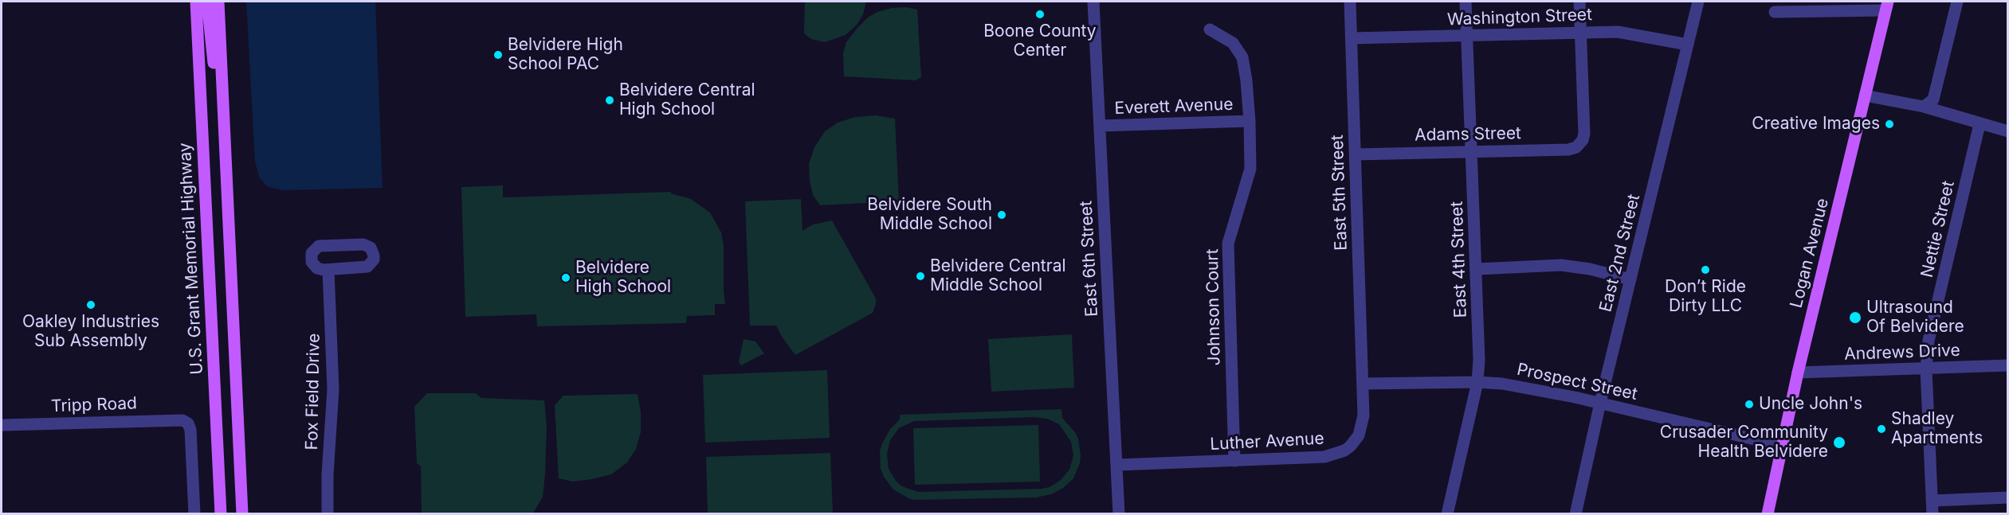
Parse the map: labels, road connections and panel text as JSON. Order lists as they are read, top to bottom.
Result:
{
  "streets": {
    "main road": ["Logan Avenue", "U.S. Grant Memorial Highway"],
    "street": [
      "Washington Street",
      "Everett Avenue",
      "Adams Street",
      "East 5th Street",
      "Nettie Street",
      "East 2nd Street",
      "East 6th Street",
      "East 4th Street",
      "Johnson Court",
      "Andrews Drive",
      "Prospect Street",
      "Fox Field Drive",
      "Tripp Road",
      "Luther Avenue"
    ]
  },
  "crossings": [
    ["Washington Street", "Adams Street"],
    ["Washington Street", "East 5th Street"],
    ["Washington Street", "East 2nd Street"],
    ["Washington Street", "East 4th Street"],
    ["Everett Avenue", "East 6th Street"],
    ["Everett Avenue", "Johnson Court"],
    ["Adams Street", "East 5th Street"],
    ["Adams Street", "East 4th Street"],
    ["East 5th Street", "Prospect Street"],
    ["East 5th Street", "Luther Avenue"],
    ["Nettie Street", "Andrews Drive"],
    ["East 2nd Street", "Prospect Street"],
    ["Logan Avenue", "Andrews Drive"],
    ["Logan Avenue", "Prospect Street"],
    ["East 6th Street", "Luther Avenue"],
    ["East 4th Street", "Prospect Street"],
    ["Johnson Court", "Luther Avenue"],
    ["Prospect Street", "Luther Avenue"]
  ],
  "places": [
    "Boone County Center",
    "Belvidere High School PAC",
    "Belvidere Central High School",
    "Creative Images",
    "Belvidere South Middle School",
    "Don’t Ride Dirty LLC",
    "Belvidere Central Middle School",
    "Belvidere High School",
    "Oakley Industries Sub Assembly",
    "Ultrasound Of Belvidere",
    "Uncle John's",
    "Shadley Apartments",
    "Crusader Community Health Belvidere"
  ]
}
